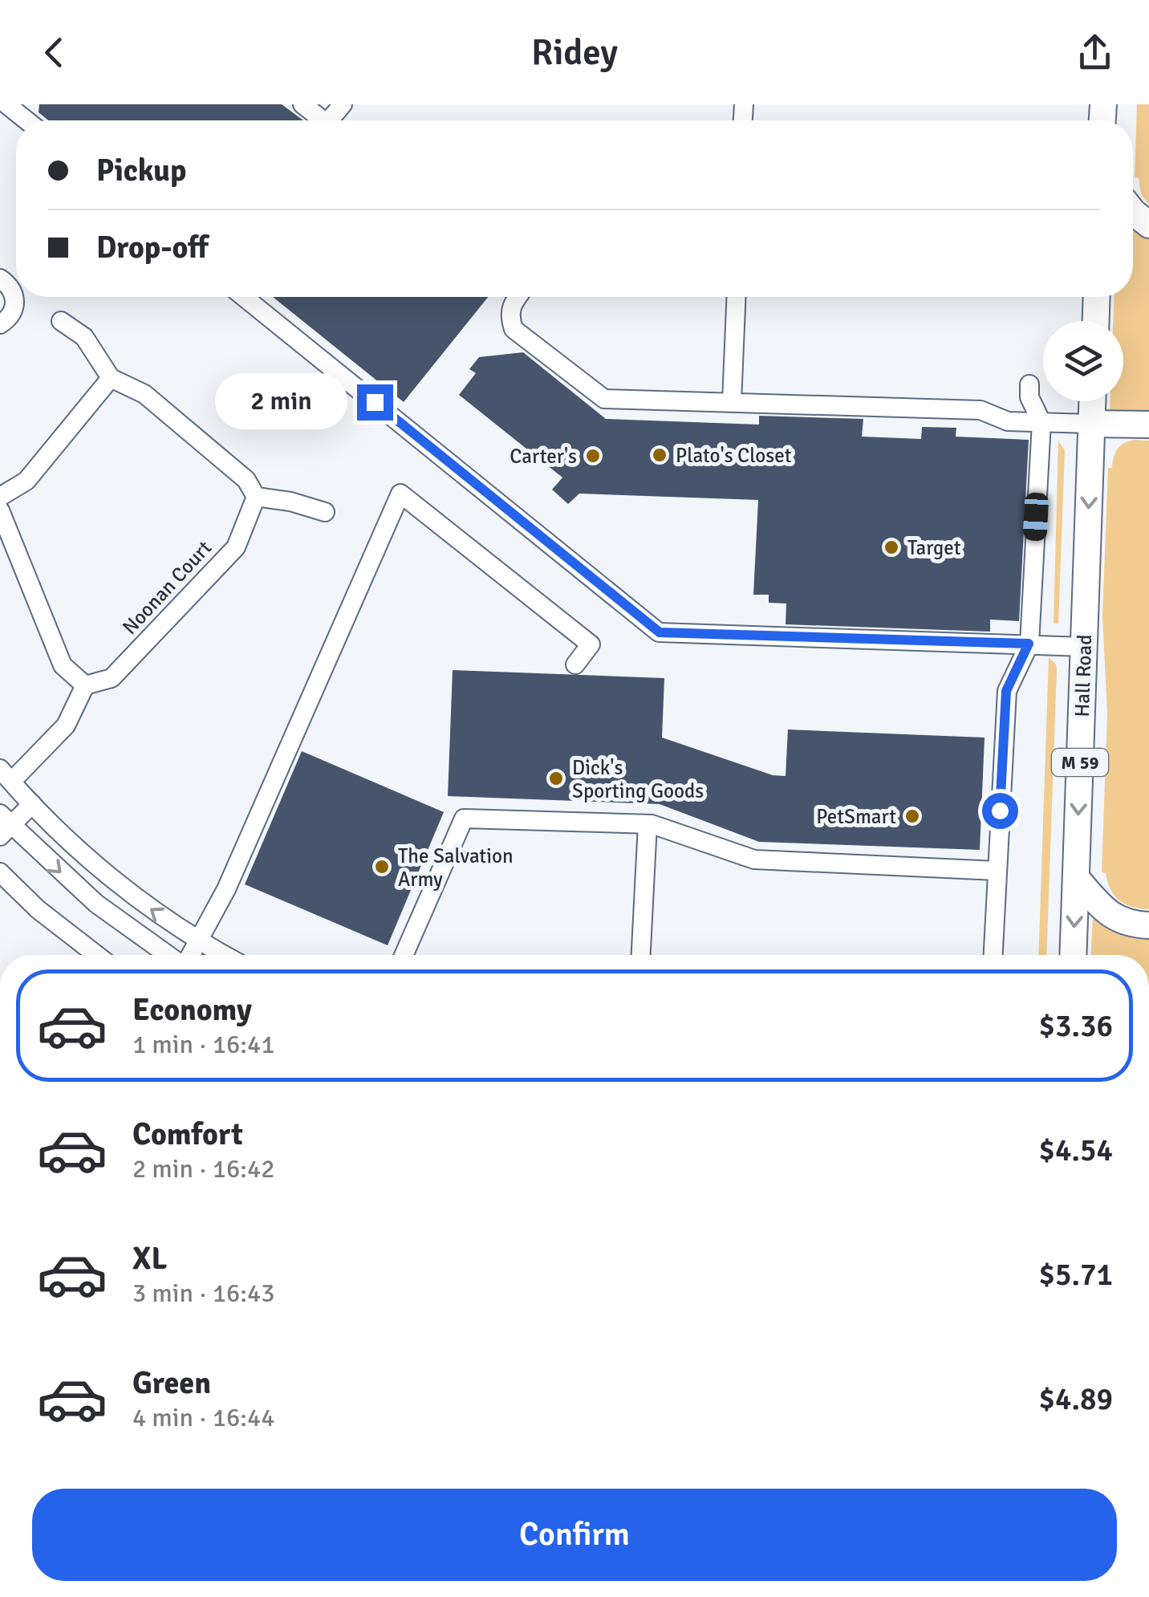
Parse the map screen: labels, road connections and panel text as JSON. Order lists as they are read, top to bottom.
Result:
{
  "streets": {
    "highway": ["Hall Road", "M 59"],
    "street": ["Noonan Court"]
  },
  "one_way": ["Hall Road"],
  "places": [
    "Plato's Closet",
    "Carter's",
    "Target",
    "Dick's Sporting Goods",
    "PetSmart",
    "The Salvation Army"
  ],
  "page": {
    "header": "Ridey",
    "banner": ["Pickup", "Drop-off"],
    "bubble": "2 min",
    "list": [
      {
        "name": "Economy",
        "note": "1 min · 16:41",
        "value": "$3.36"
      },
      {
        "name": "Comfort",
        "note": "2 min · 16:42",
        "value": "$4.54"
      },
      {
        "name": "XL",
        "note": "3 min · 16:43",
        "value": "$5.71"
      },
      {
        "name": "Green",
        "note": "4 min · 16:44",
        "value": "$4.89"
      }
    ],
    "buttons": "Confirm"
  }
}
